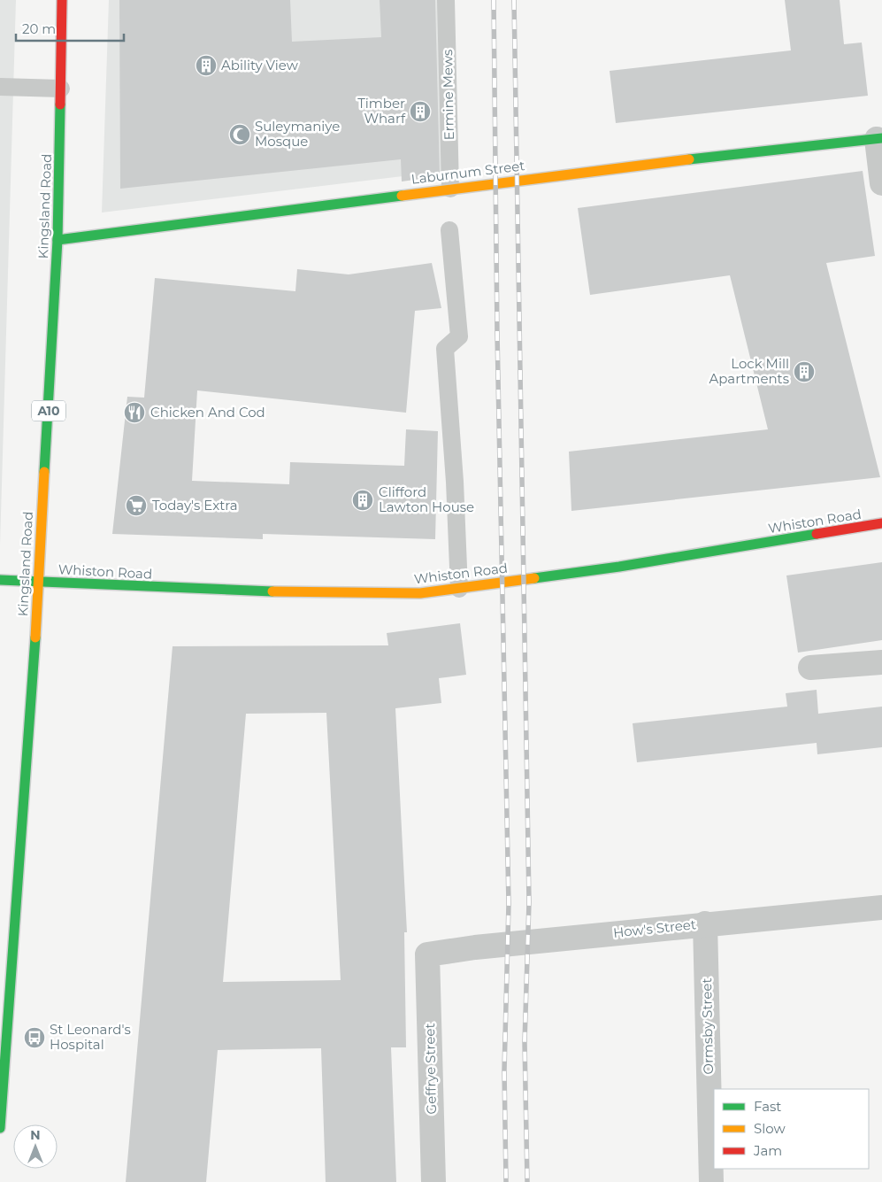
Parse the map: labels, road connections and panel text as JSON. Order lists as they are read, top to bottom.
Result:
{
  "streets": {
    "main road": [
      "Laburnum Street",
      "Kingsland Road",
      "A10",
      "Whiston Road"
    ],
    "street": ["How's Street", "Ormsby Street", "Geffrye Street"],
    "lane": ["Ermine Mews"]
  },
  "crossings": [
    ["Ermine Mews", "Laburnum Street"],
    ["Laburnum Street", "Kingsland Road"],
    ["Kingsland Road", "Whiston Road"],
    ["How's Street", "Ormsby Street"],
    ["How's Street", "Geffrye Street"]
  ],
  "places": {
    "building": [
      "Ability View",
      "Timber Wharf",
      "Lock Mill Apartments",
      "Clifford Lawton House"
    ],
    "mosque": ["Suleymaniye Mosque"],
    "restaurant": ["Chicken And Cod"],
    "supermarket": ["Today's Extra"],
    "bus stop": ["St Leonard's Hospital"]
  },
  "legend": ["Fast", "Slow", "Jam"],
  "scale_bar": "20 m",
  "north": "top"
}
